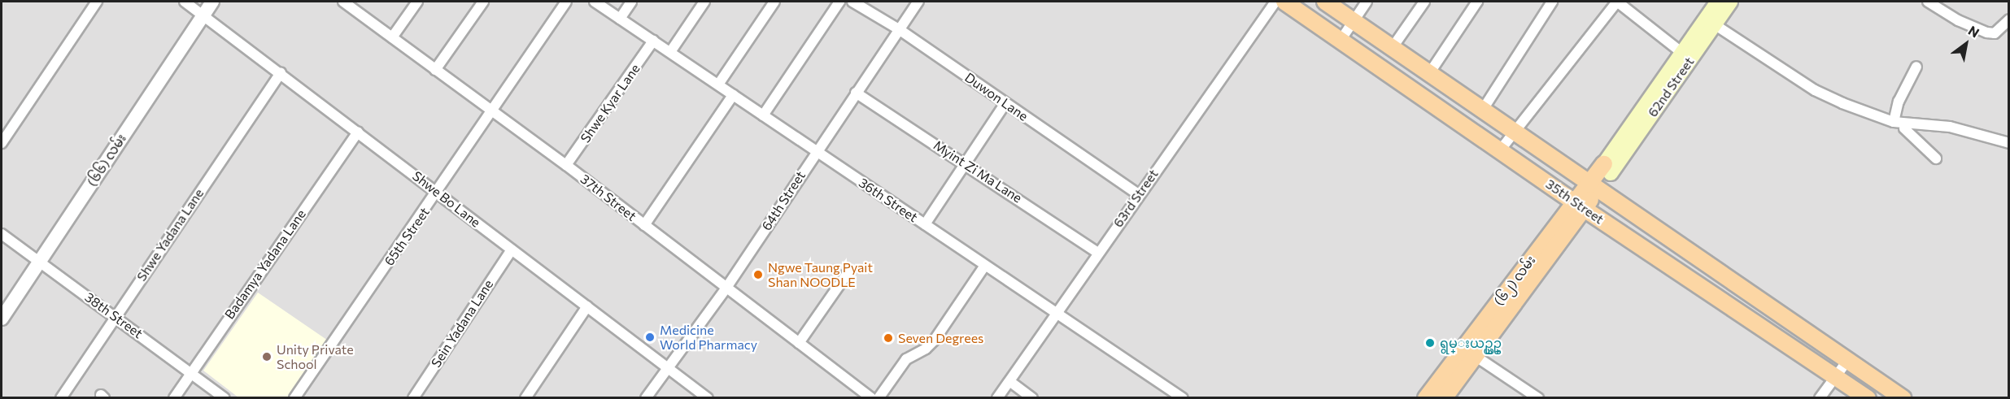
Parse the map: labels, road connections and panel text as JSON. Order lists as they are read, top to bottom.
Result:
{
  "streets": {
    "main road": ["62nd Street", "35th Street", "(၆၂) လမ်း"],
    "street": [
      "Duwon Lane",
      "Shwe Kyar Lane",
      "(၆၆) လမ်း",
      "Myint Zi Ma Lane",
      "37th Street",
      "63rd Street",
      "Shwe Bo Lane",
      "36th Street",
      "64th Street",
      "Shwe Yadana Lane",
      "65th Street",
      "Badamya Yadana Lane",
      "38th Street",
      "Sein Yadana Lane"
    ]
  },
  "crossings": [
    ["62nd Street", "(၆၂) လမ်း"],
    ["Duwon Lane", "63rd Street"],
    ["Duwon Lane", "64th Street"],
    ["Shwe Kyar Lane", "37th Street"],
    ["Shwe Kyar Lane", "36th Street"],
    ["(၆၆) လမ်း", "Shwe Bo Lane"],
    ["(၆၆) လမ်း", "38th Street"],
    ["Myint Zi Ma Lane", "63rd Street"],
    ["Myint Zi Ma Lane", "64th Street"],
    ["37th Street", "64th Street"],
    ["37th Street", "65th Street"],
    ["63rd Street", "36th Street"],
    ["Shwe Bo Lane", "64th Street"],
    ["Shwe Bo Lane", "Shwe Yadana Lane"],
    ["Shwe Bo Lane", "65th Street"],
    ["Shwe Bo Lane", "Badamya Yadana Lane"],
    ["Shwe Bo Lane", "Sein Yadana Lane"],
    ["36th Street", "64th Street"],
    ["35th Street", "(၆၂) လမ်း"],
    ["Shwe Yadana Lane", "38th Street"],
    ["Badamya Yadana Lane", "38th Street"]
  ],
  "places": [
    "Ngwe Taung Pyait Shan NOODLE",
    "Medicine World Pharmacy",
    "Seven Degrees",
    "ရွမ္းယဥ္ယဥ္",
    "Unity Private School"
  ],
  "north": "top right"
}
